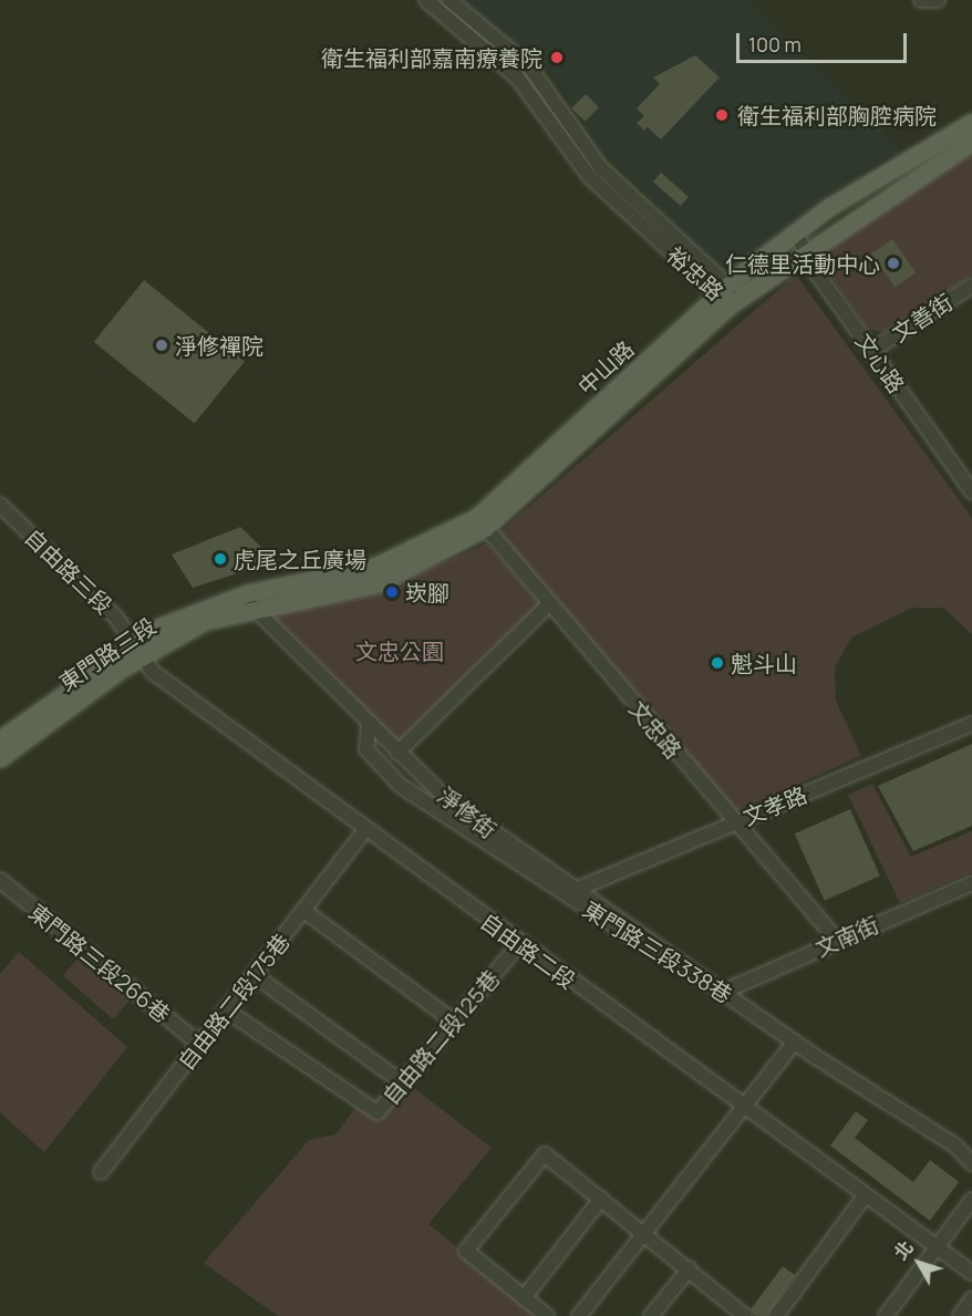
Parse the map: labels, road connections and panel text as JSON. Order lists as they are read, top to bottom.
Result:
{
  "streets": {
    "main road": ["中山路", "東門路三段"],
    "street": [
      "裕忠路",
      "文善街",
      "文心路",
      "自由路三段",
      "文忠路",
      "文孝路",
      "淨修街",
      "文南街",
      "自由路二段",
      "東門路三段338巷",
      "東門路三段266巷",
      "自由路二段175巷",
      "自由路二段125巷"
    ]
  },
  "crossings": [
    ["裕忠路", "中山路"],
    ["文善街", "文心路"],
    ["文心路", "中山路"],
    ["中山路", "東門路三段"],
    ["中山路", "文忠路"],
    ["中山路", "淨修街"],
    ["自由路三段", "東門路三段"],
    ["自由路三段", "自由路二段"],
    ["東門路三段", "淨修街"],
    ["東門路三段", "自由路二段"],
    ["文忠路", "文孝路"],
    ["文忠路", "文南街"],
    ["文孝路", "淨修街"],
    ["淨修街", "文南街"],
    ["淨修街", "東門路三段338巷"],
    ["文南街", "東門路三段338巷"],
    ["自由路二段", "自由路二段175巷"],
    ["自由路二段", "自由路二段125巷"],
    ["東門路三段266巷", "自由路二段175巷"],
    ["自由路二段175巷", "自由路二段125巷"]
  ],
  "parks": ["文忠公園"],
  "places": [
    "衛生福利部嘉南療養院",
    "衛生福利部胸腔病院",
    "仁德里活動中心",
    "淨修禪院",
    "虎尾之丘廣場",
    "崁腳",
    "魁斗山"
  ],
  "scale_bar": "100 m",
  "north": "top left"
}
